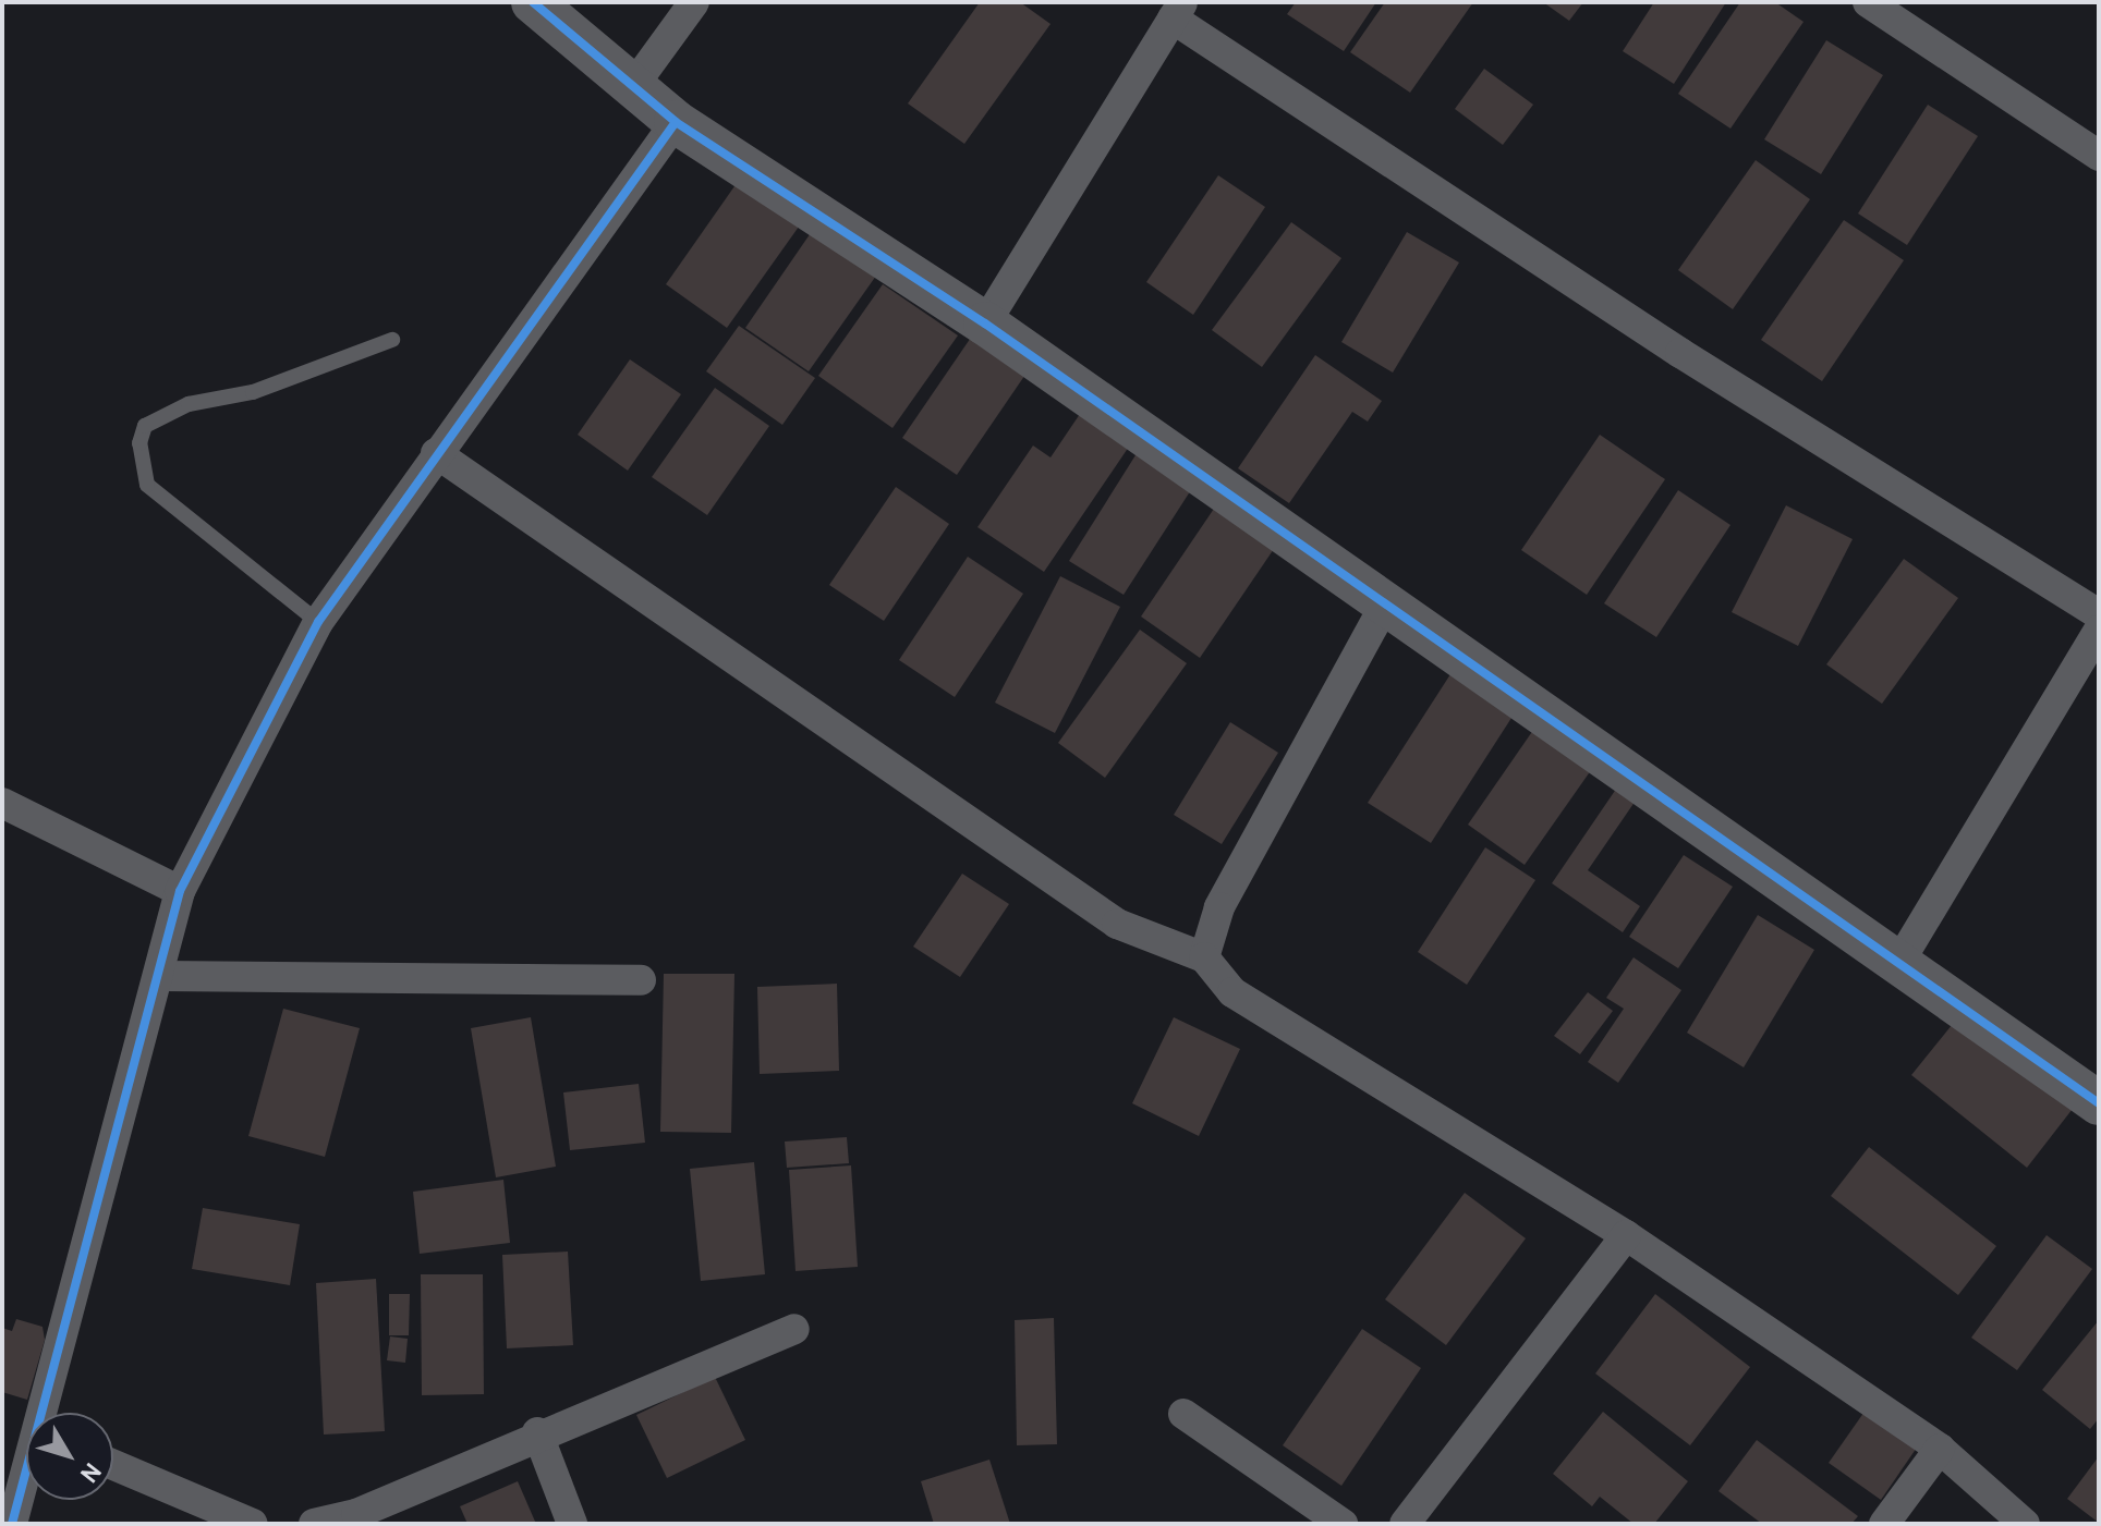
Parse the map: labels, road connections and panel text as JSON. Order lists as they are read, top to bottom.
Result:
{
  "north": "bottom right"
}
